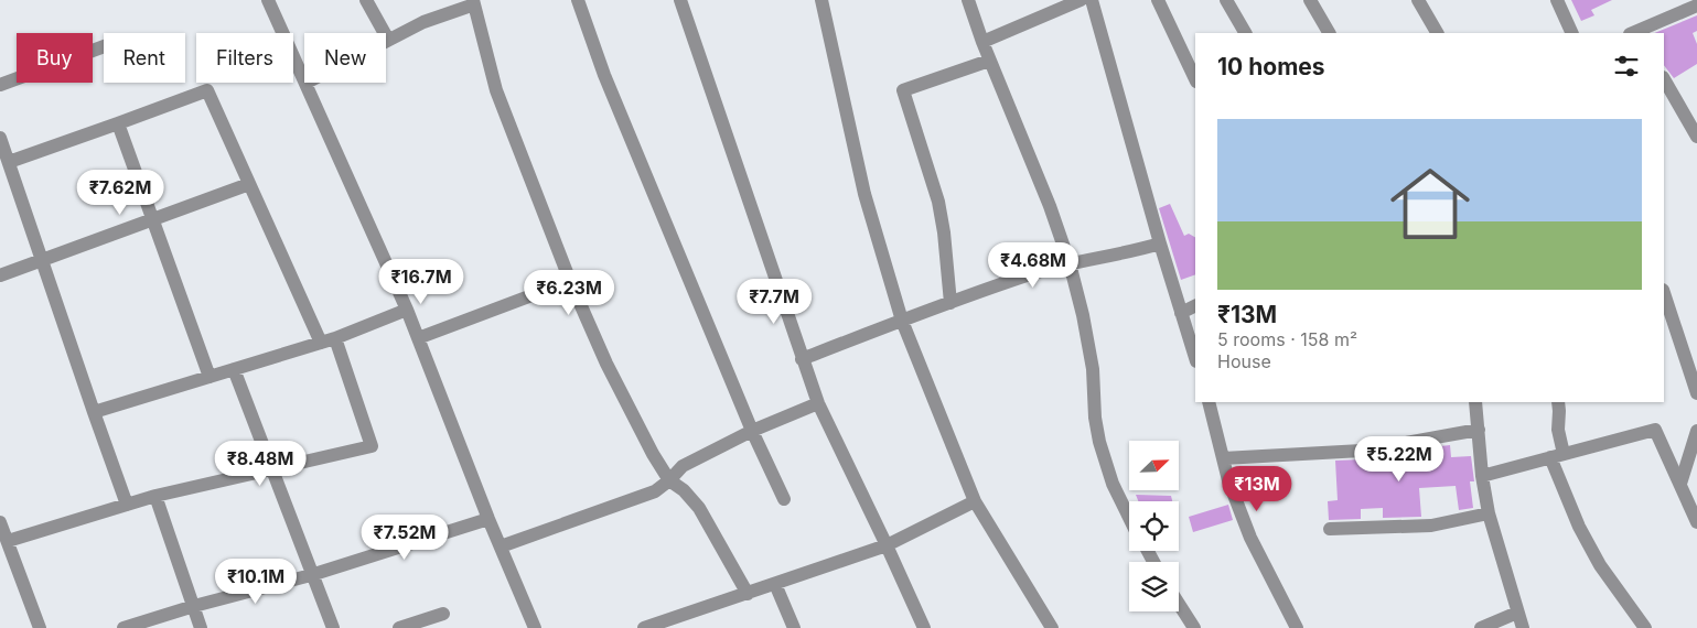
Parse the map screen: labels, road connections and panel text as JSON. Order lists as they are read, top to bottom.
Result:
{
  "north": "top right",
  "page": {
    "chip": [
      "Buy",
      "Rent",
      "Filters",
      "New"
    ],
    "heading": "10 homes",
    "list": [
      {
        "name": "₹13M",
        "note": "5 rooms · 158 m² · House"
      }
    ],
    "price": [
      "₹7.62M",
      "₹4.68M",
      "₹16.7M",
      "₹6.23M",
      "₹7.7M",
      "₹5.22M",
      "₹8.48M",
      "₹13M",
      "₹7.52M",
      "₹10.1M"
    ]
  }
}
